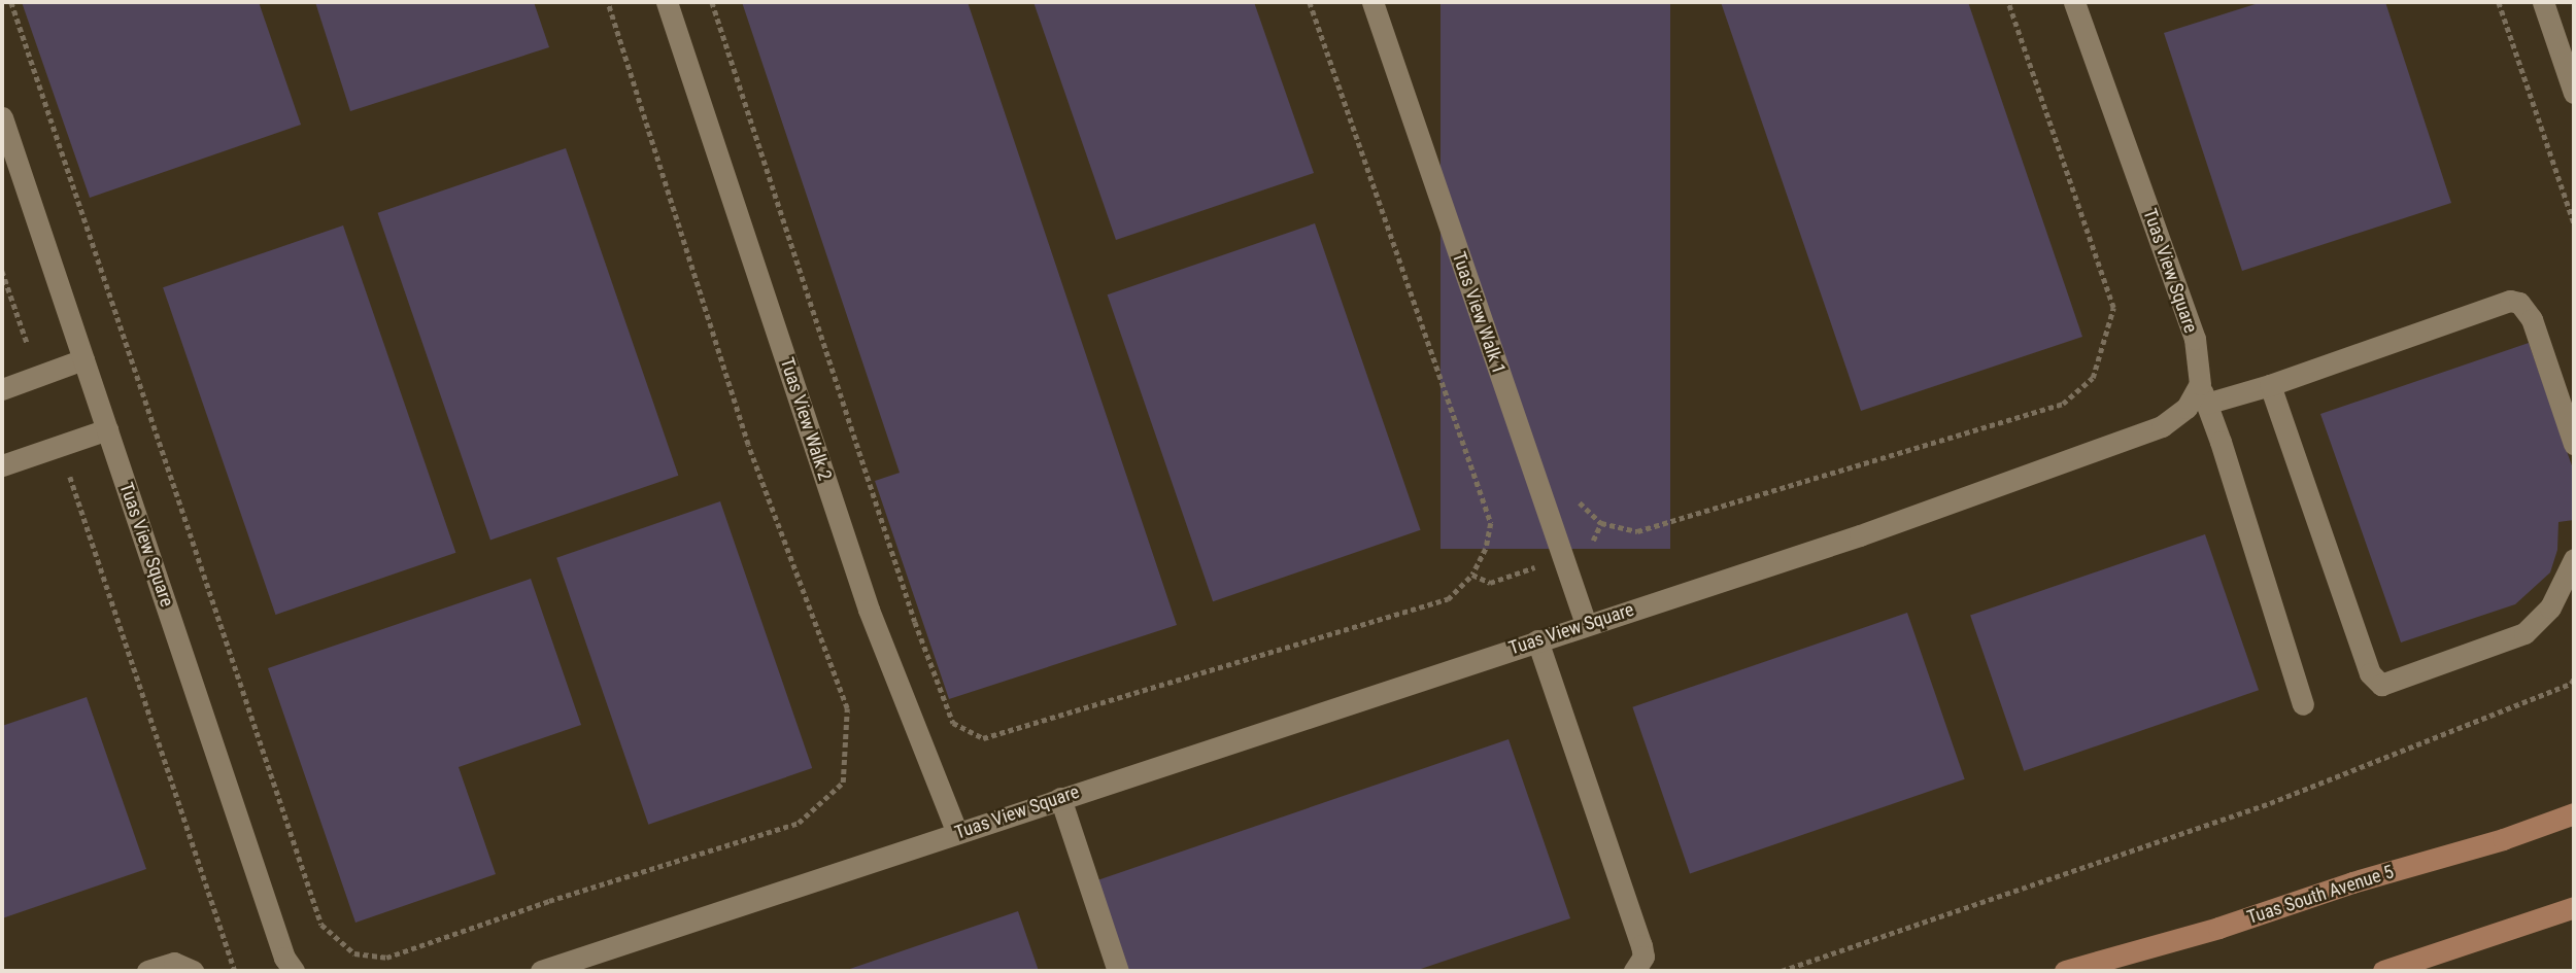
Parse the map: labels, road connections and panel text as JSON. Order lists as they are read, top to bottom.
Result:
{
  "streets": {
    "main road": ["Tuas South Avenue 5"],
    "street": ["Tuas View Square", "Tuas View Walk 1", "Tuas View Walk 2"]
  },
  "crossings": [
    ["Tuas View Square", "Tuas View Walk 1"],
    ["Tuas View Square", "Tuas View Walk 2"]
  ]
}
